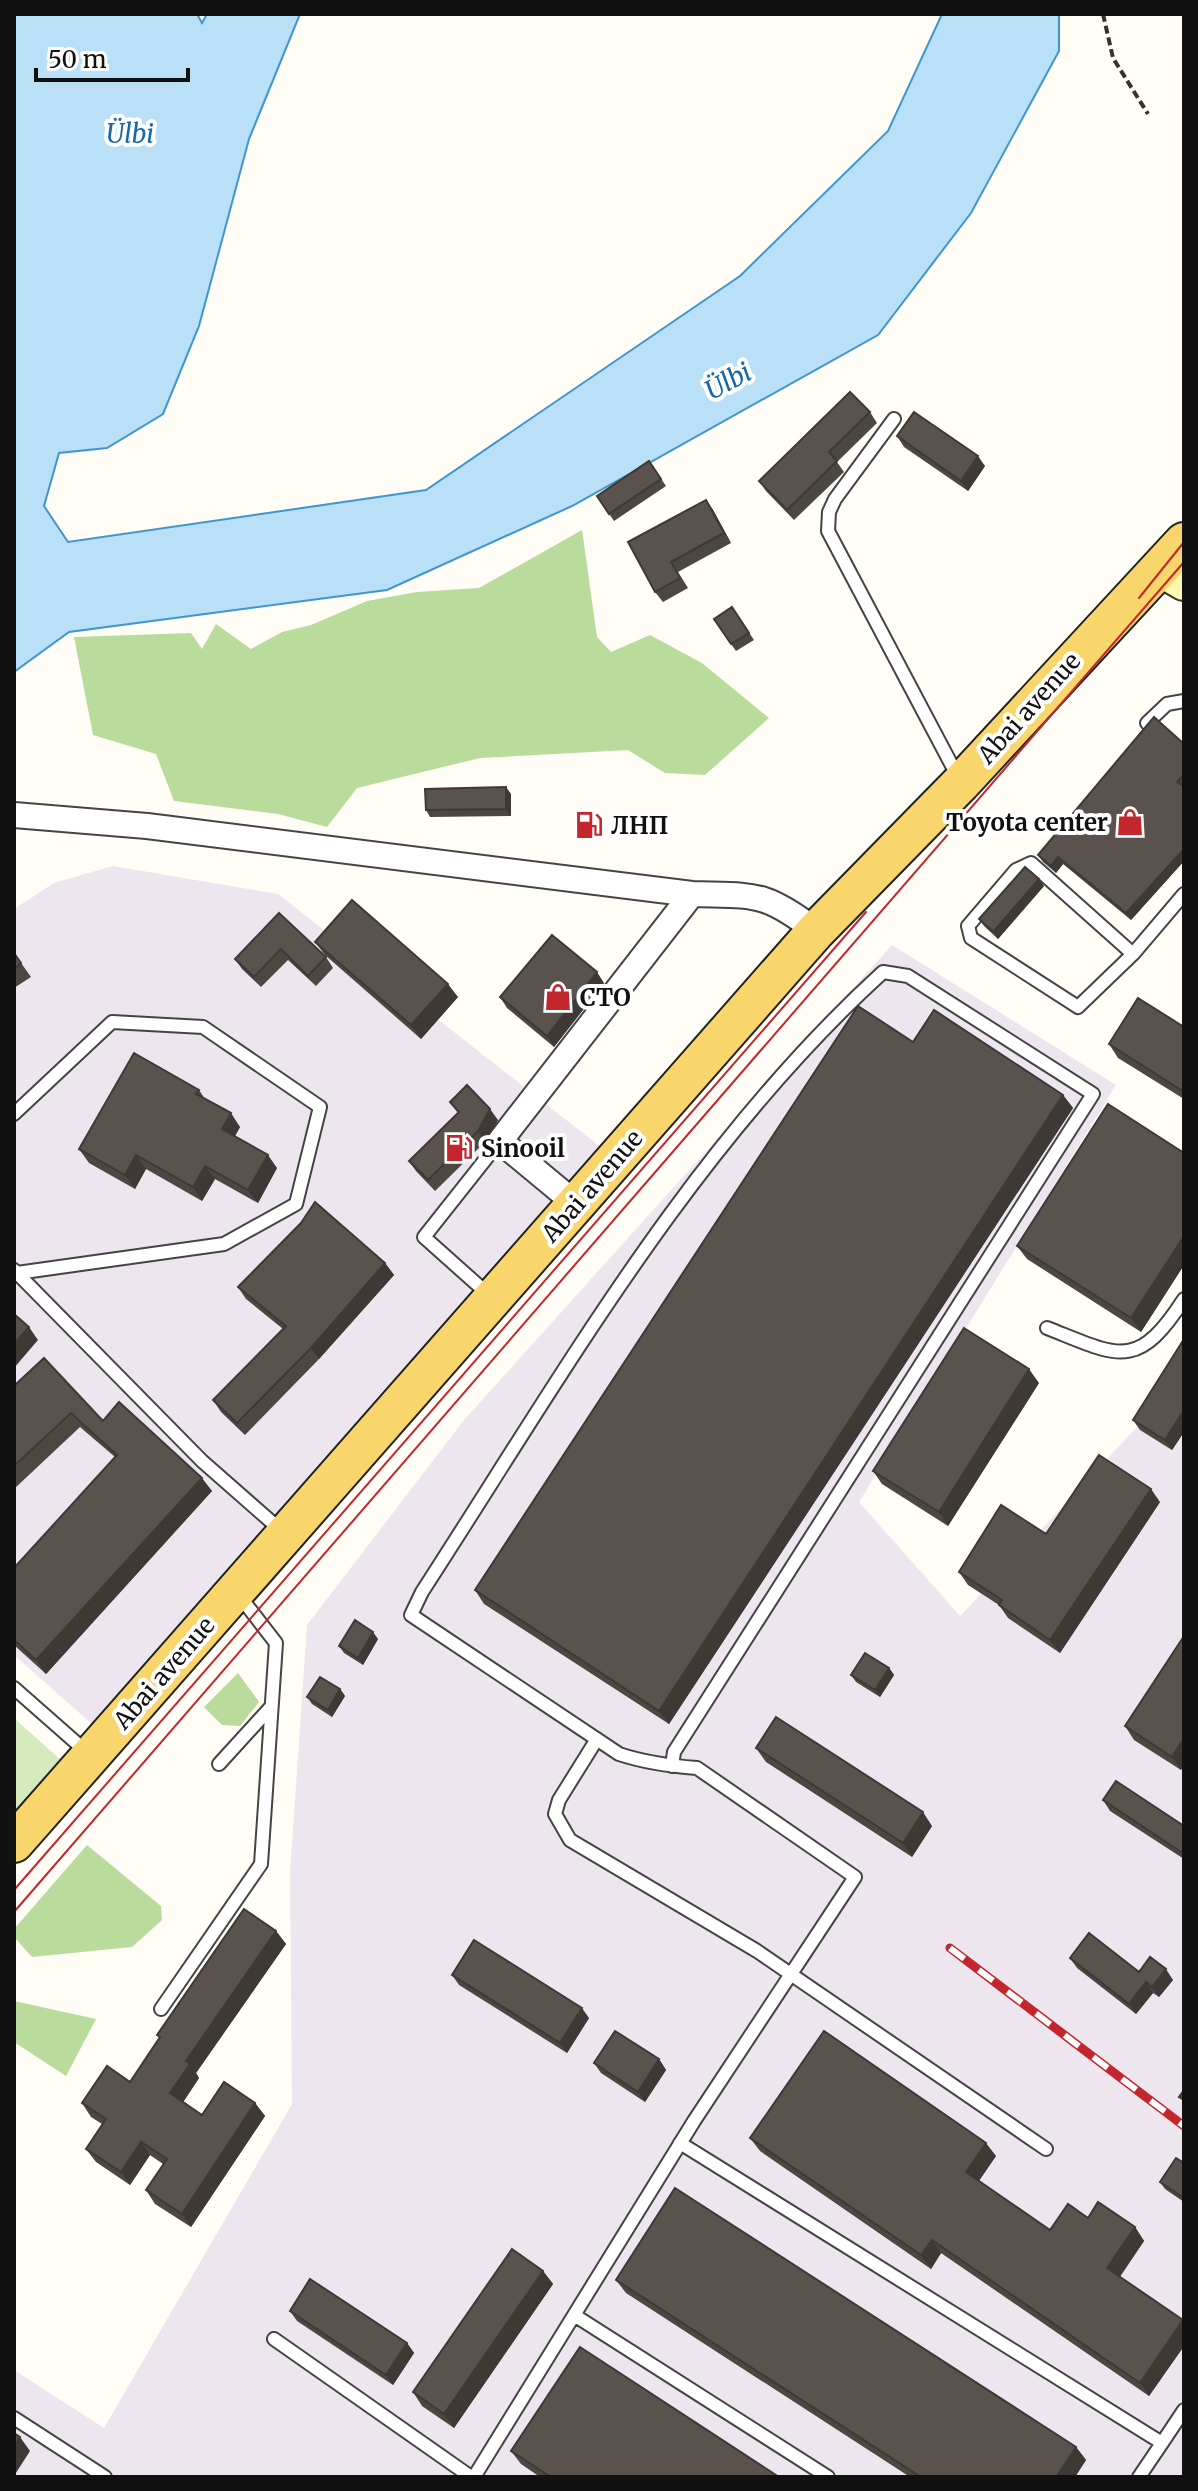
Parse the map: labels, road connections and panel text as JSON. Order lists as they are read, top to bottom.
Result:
{
  "streets": {
    "main road": ["Abai avenue"]
  },
  "water": ["Ülbi"],
  "places": {
    "shop": ["Toyota center", "СТО"],
    "fuel station": ["ЛНП", "Sinooil"]
  },
  "scale_bar": "50 m"
}
